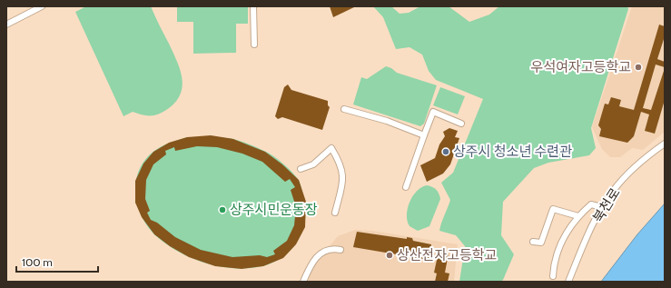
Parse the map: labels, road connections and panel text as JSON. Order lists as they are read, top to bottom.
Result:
{
  "streets": {
    "street": ["북천로"]
  },
  "places": [
    "우석여자고등학교",
    "상주시 청소년 수련관",
    "상주시민운동장",
    "상산전자고등학교"
  ],
  "scale_bar": "100 m"
}
